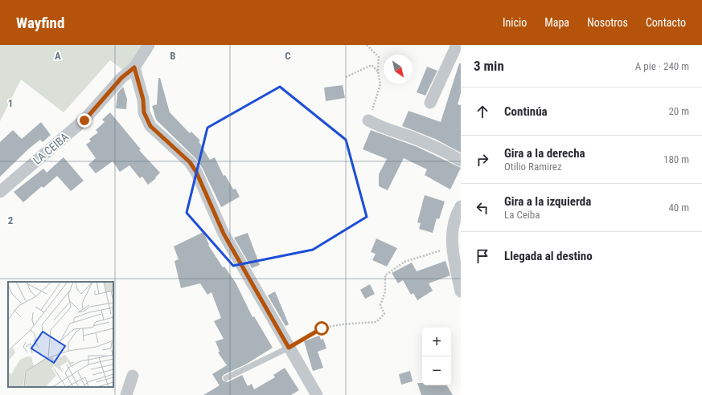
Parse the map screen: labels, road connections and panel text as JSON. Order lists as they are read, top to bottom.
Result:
{
  "streets": {
    "street": ["LA CEIBA"]
  },
  "north": "bottom right",
  "page": {
    "header": "Wayfind",
    "nav": [
      "Inicio",
      "Mapa",
      "Nosotros",
      "Contacto"
    ],
    "heading": ["3 min", "A pie · 240 m"],
    "list": [
      ["Continúa", "20 m"],
      ["Gira a la derecha", "Otilio Ramirez", "180 m"],
      ["Gira a la izquierda", "La Ceiba", "40 m"],
      "Llegada al destino"
    ],
    "map_buttons": ["+", "−"]
  },
  "grid": {
    "columns": ["A", "B", "C"],
    "rows": ["1", "2"]
  }
}
